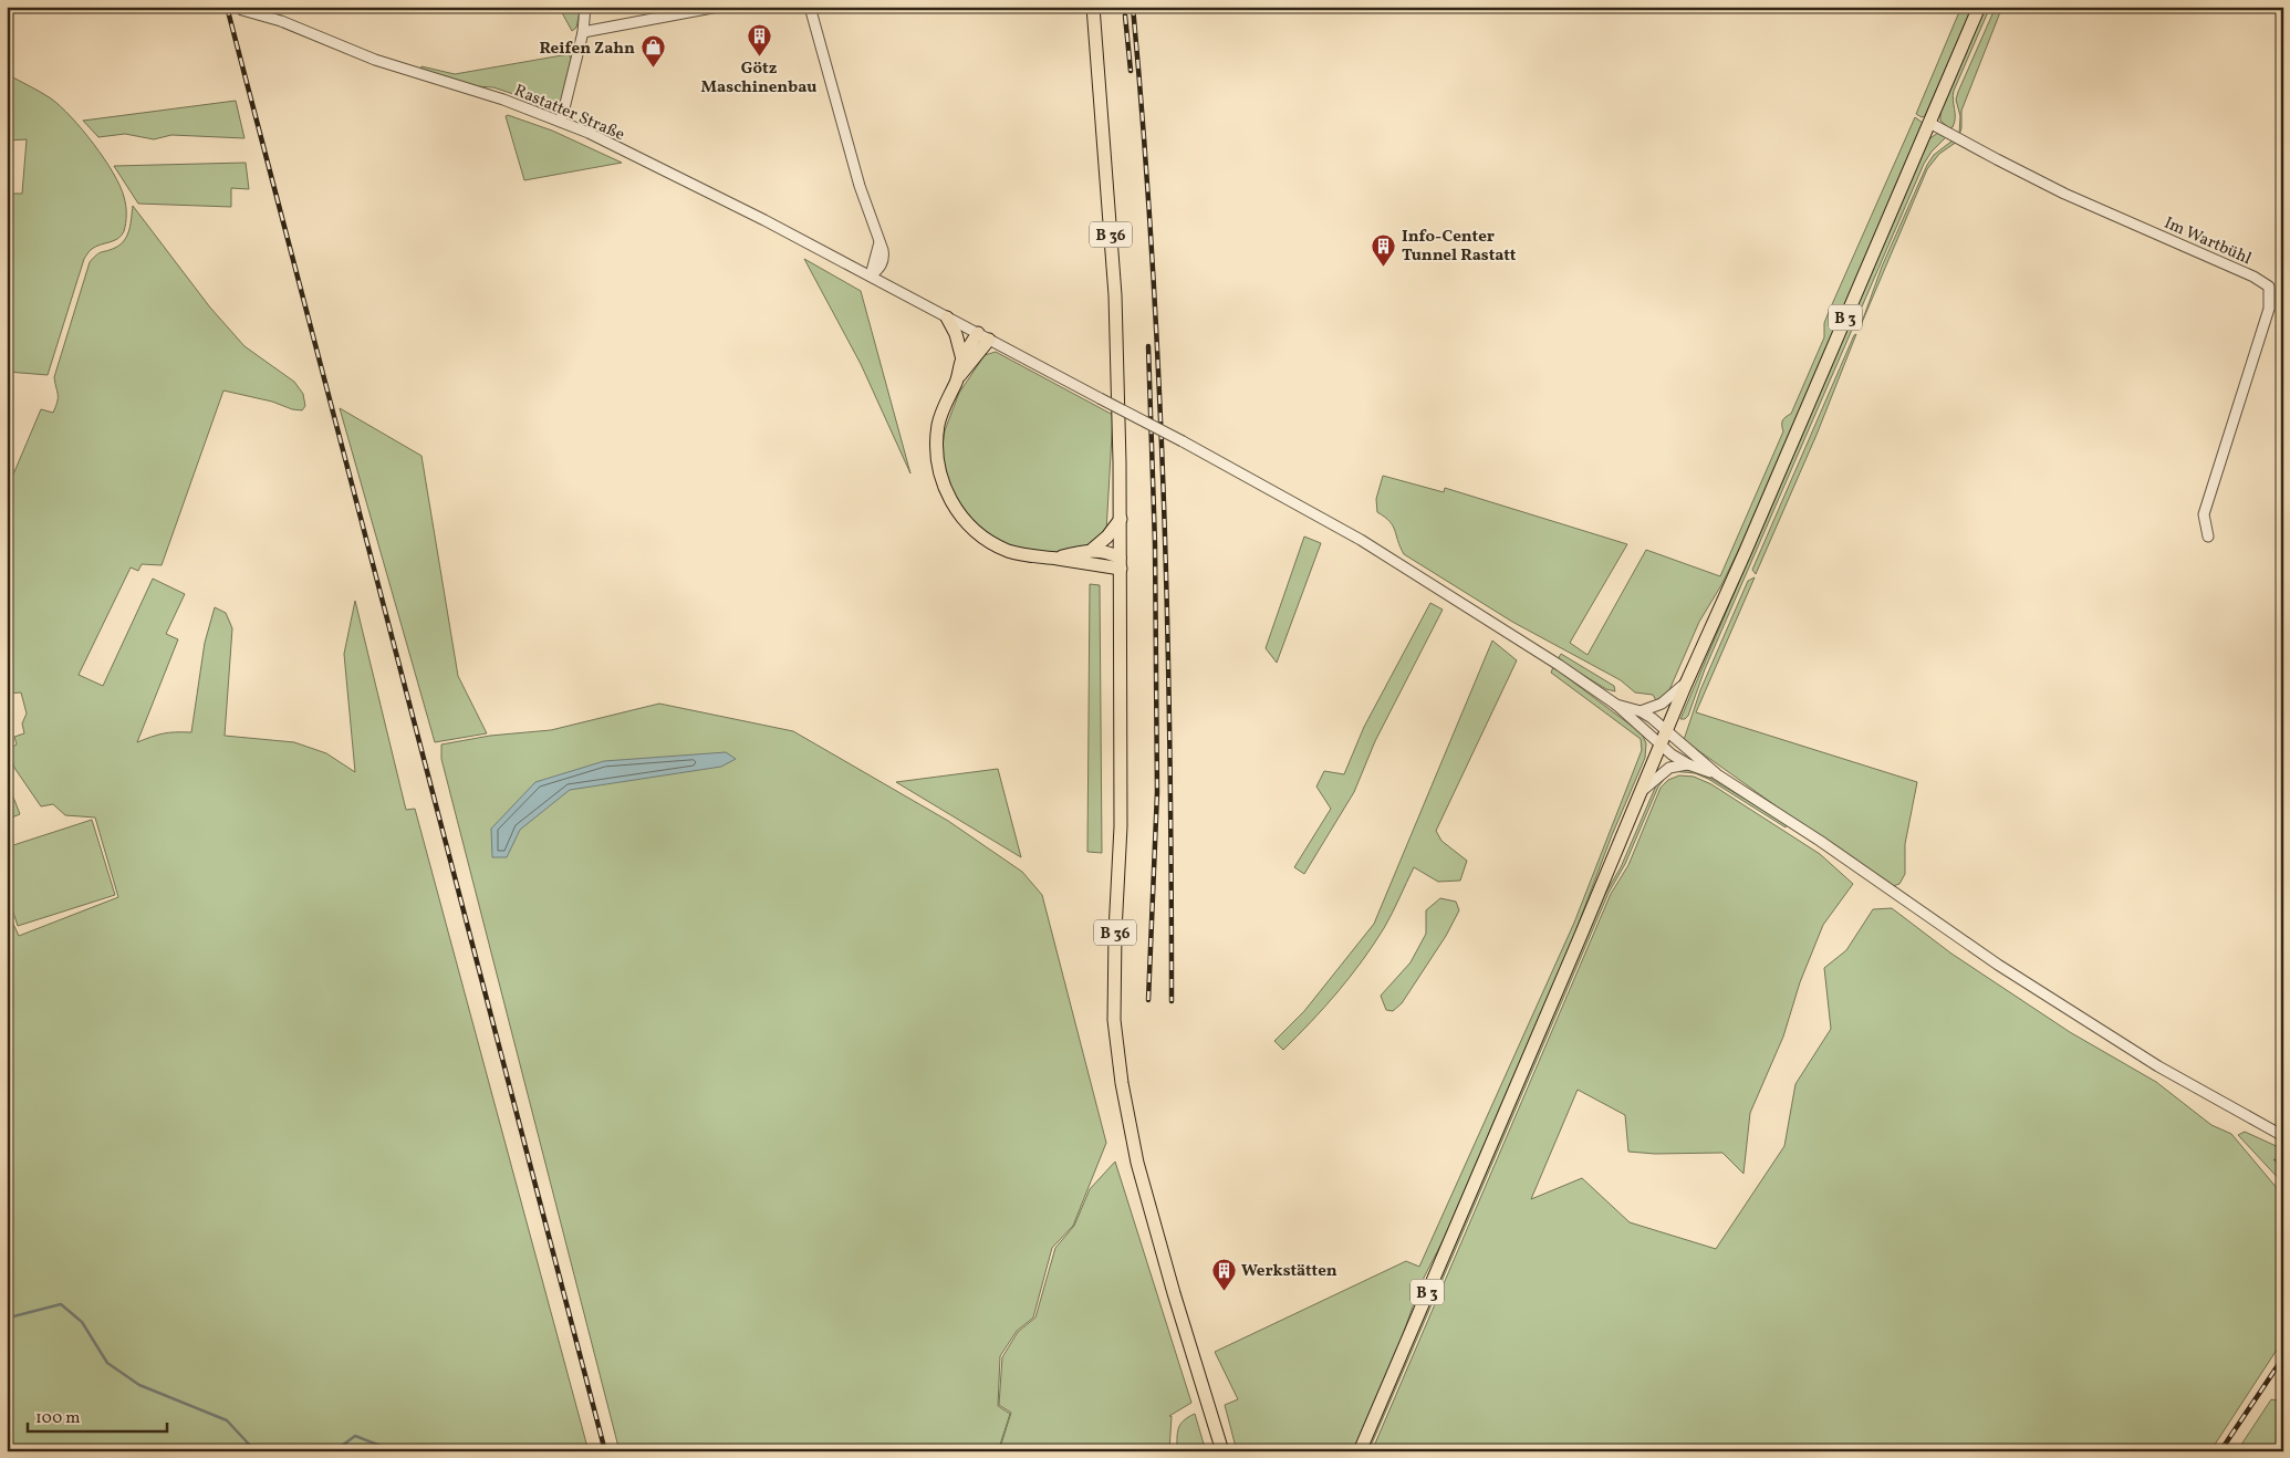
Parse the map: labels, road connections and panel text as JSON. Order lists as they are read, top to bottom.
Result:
{
  "streets": {
    "main road": ["B 36", "B 3"],
    "street": ["Rastatter Straße", "Im Wartbühl"]
  },
  "crossings": [
    ["Im Wartbühl", "B 3"]
  ],
  "places": {
    "building": ["Götz Maschinenbau", "Info-Center Tunnel Rastatt", "Werkstätten"],
    "shop": ["Reifen Zahn"]
  },
  "scale_bar": "100 m"
}
